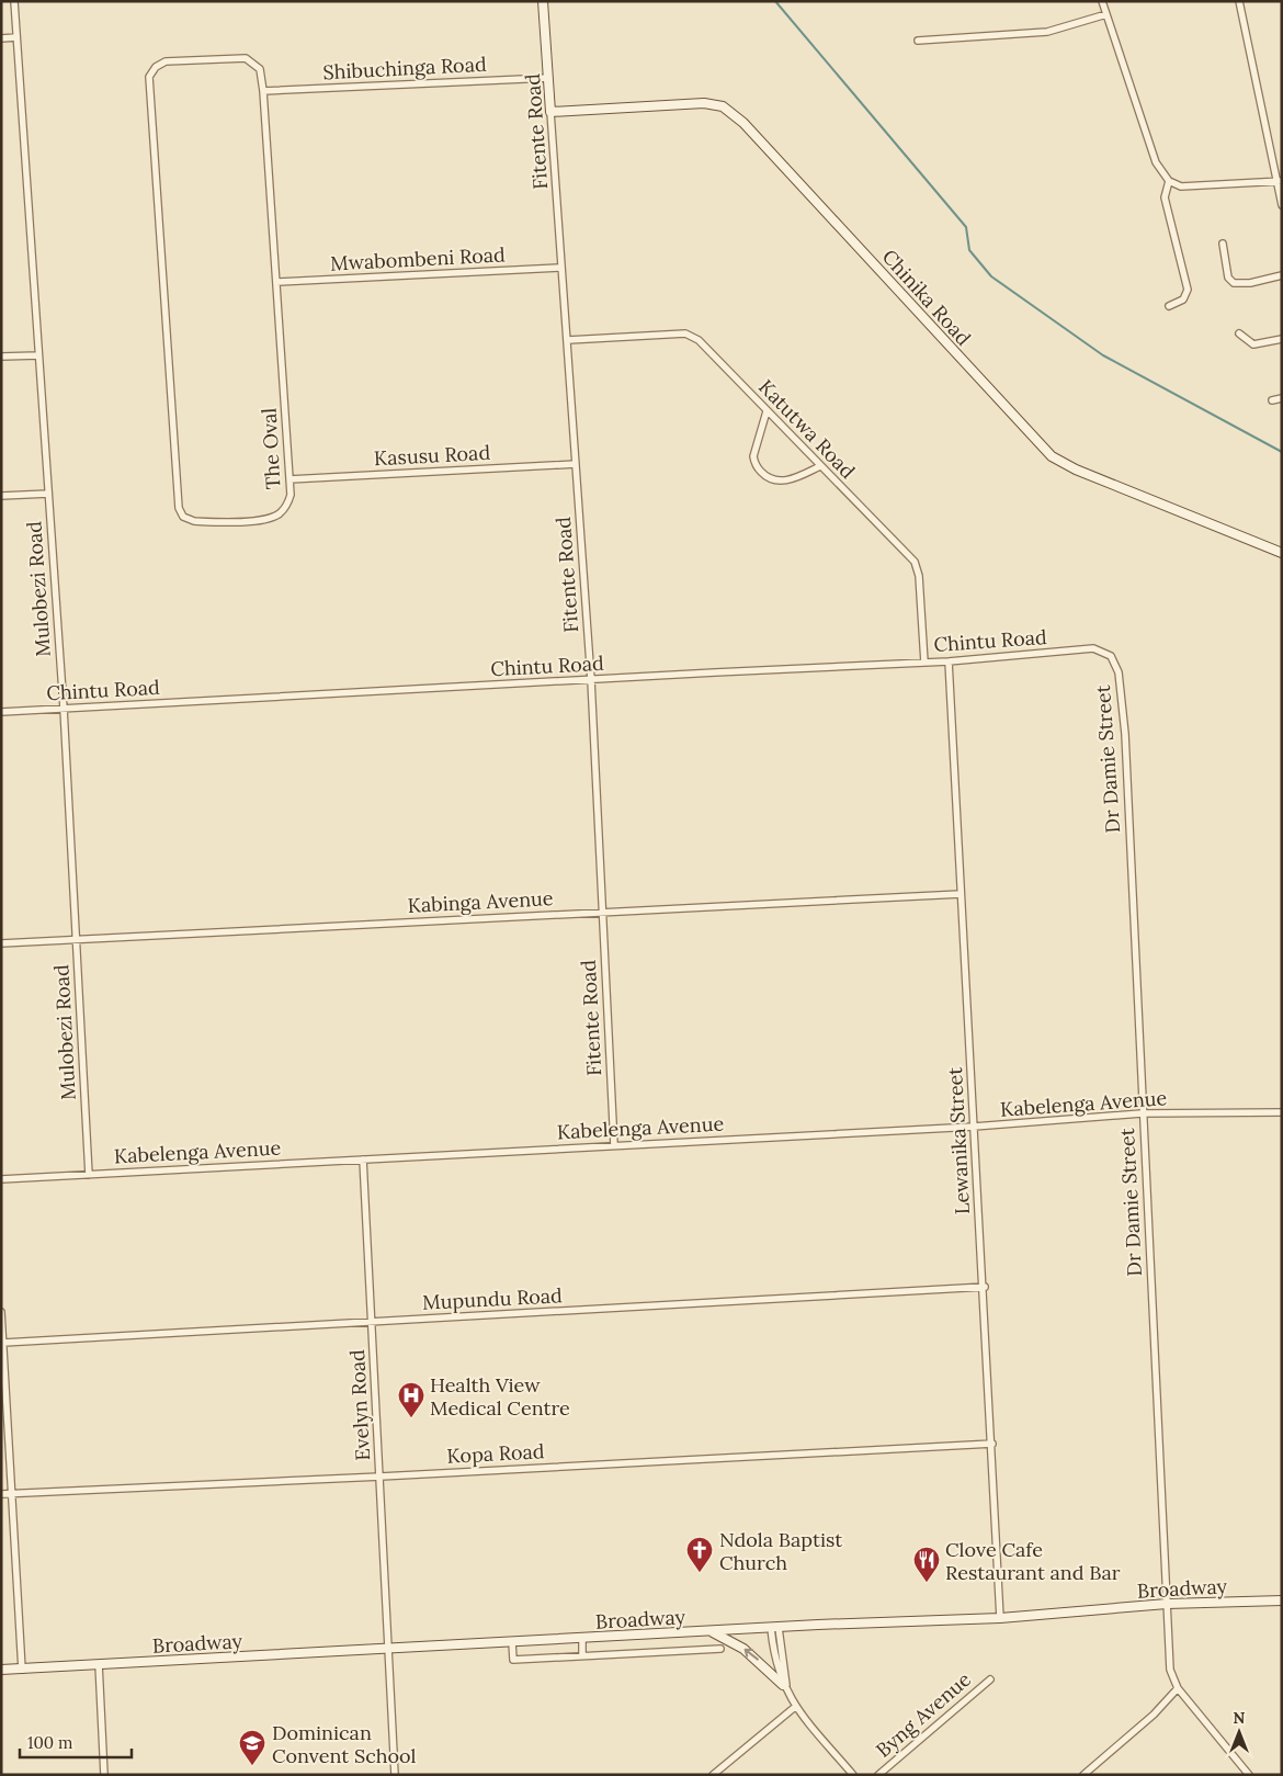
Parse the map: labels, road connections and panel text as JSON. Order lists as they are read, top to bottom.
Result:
{
  "streets": {
    "main road": ["Fitente Road", "Chinika Road", "Broadway"],
    "street": [
      "Shibuchinga Road",
      "Mwabombeni Road",
      "Katutwa Road",
      "The Oval",
      "Kasusu Road",
      "Mulobezi Road",
      "Chintu Road",
      "Dr Damie Street",
      "Kabinga Avenue",
      "Kabelenga Avenue",
      "Lewanika Street",
      "Mupundu Road",
      "Evelyn Road",
      "Kopa Road",
      "Byng Avenue"
    ]
  },
  "crossings": [
    ["Shibuchinga Road", "Fitente Road"],
    ["Shibuchinga Road", "The Oval"],
    ["Fitente Road", "Mwabombeni Road"],
    ["Fitente Road", "Chinika Road"],
    ["Fitente Road", "Katutwa Road"],
    ["Fitente Road", "Kasusu Road"],
    ["Fitente Road", "Chintu Road"],
    ["Fitente Road", "Kabinga Avenue"],
    ["Fitente Road", "Kabelenga Avenue"],
    ["Mwabombeni Road", "The Oval"],
    ["Katutwa Road", "Chintu Road"],
    ["The Oval", "Kasusu Road"],
    ["Mulobezi Road", "Chintu Road"],
    ["Mulobezi Road", "Kabinga Avenue"],
    ["Mulobezi Road", "Kabelenga Avenue"],
    ["Chintu Road", "Dr Damie Street"],
    ["Chintu Road", "Lewanika Street"],
    ["Dr Damie Street", "Kabelenga Avenue"],
    ["Dr Damie Street", "Broadway"],
    ["Kabinga Avenue", "Lewanika Street"],
    ["Kabelenga Avenue", "Lewanika Street"],
    ["Kabelenga Avenue", "Evelyn Road"],
    ["Lewanika Street", "Mupundu Road"],
    ["Lewanika Street", "Kopa Road"],
    ["Lewanika Street", "Broadway"],
    ["Mupundu Road", "Evelyn Road"],
    ["Evelyn Road", "Kopa Road"],
    ["Evelyn Road", "Broadway"]
  ],
  "places": {
    "hospital": ["Health View Medical Centre"],
    "church": ["Ndola Baptist Church"],
    "restaurant": ["Clove Cafe Restaurant and Bar"],
    "school or university": ["Dominican Convent School"]
  },
  "scale_bar": "100 m",
  "north": "top"
}
